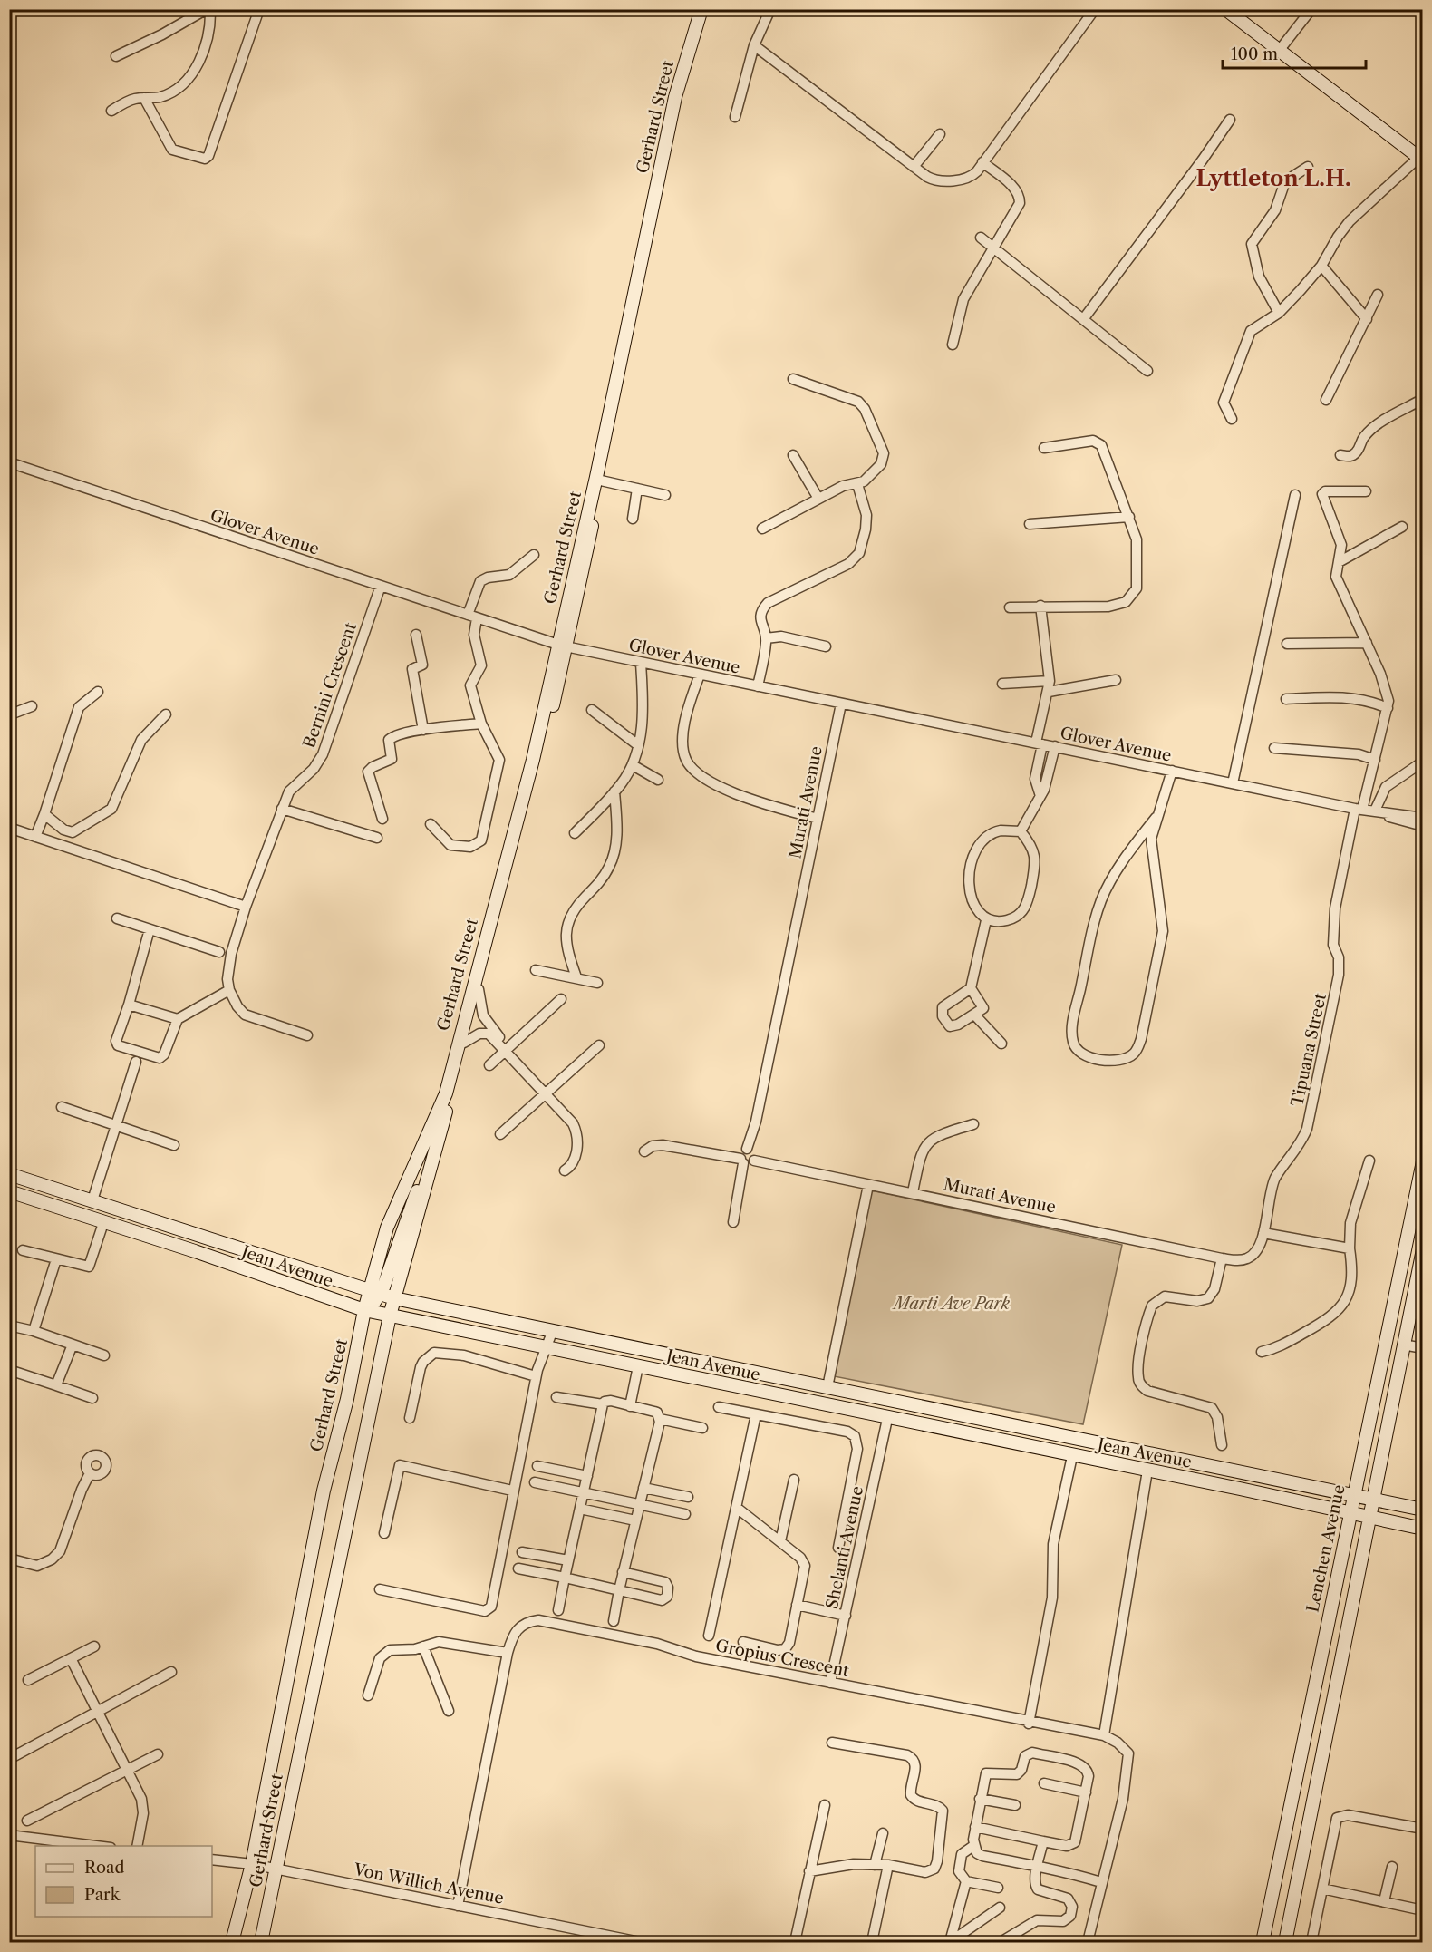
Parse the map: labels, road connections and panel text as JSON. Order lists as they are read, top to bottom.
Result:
{
  "streets": {
    "main road": ["Gerhard Street", "Jean Avenue", "Lenchen Avenue"],
    "street": [
      "Glover Avenue",
      "Bernini Crescent",
      "Murati Avenue",
      "Tipuana Street",
      "Shelanti Avenue",
      "Gropius Crescent",
      "Von Willich Avenue"
    ]
  },
  "crossings": [
    ["Gerhard Street", "Glover Avenue"],
    ["Gerhard Street", "Jean Avenue"],
    ["Gerhard Street", "Von Willich Avenue"],
    ["Glover Avenue", "Bernini Crescent"],
    ["Glover Avenue", "Murati Avenue"],
    ["Glover Avenue", "Tipuana Street"],
    ["Murati Avenue", "Tipuana Street"],
    ["Jean Avenue", "Shelanti Avenue"],
    ["Jean Avenue", "Lenchen Avenue"],
    ["Shelanti Avenue", "Gropius Crescent"],
    ["Gropius Crescent", "Von Willich Avenue"]
  ],
  "districts": ["Lyttleton L.H."],
  "parks": ["Marti Ave Park"],
  "legend": ["Road", "Park"],
  "scale_bar": "100 m"
}
